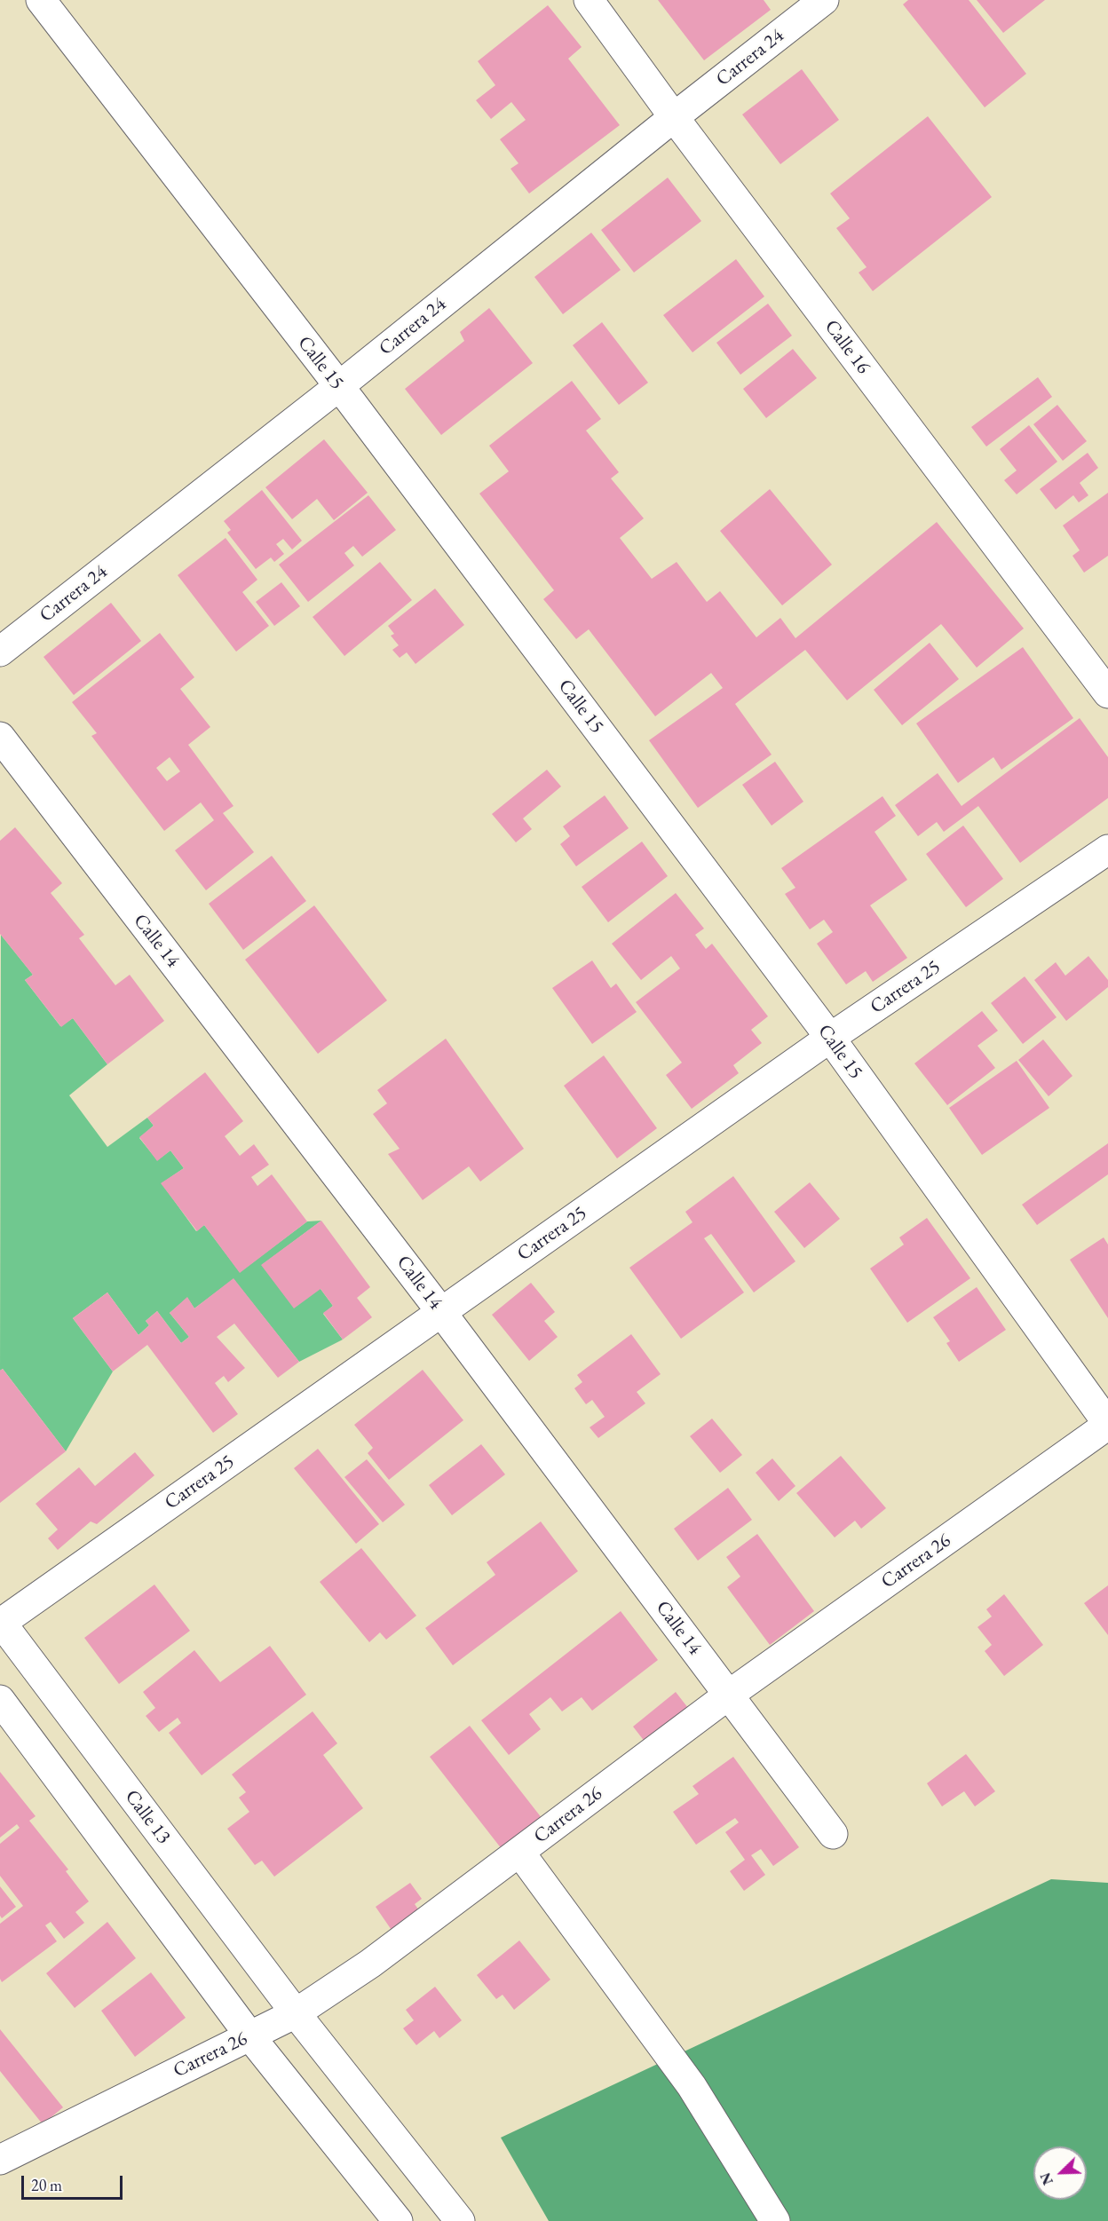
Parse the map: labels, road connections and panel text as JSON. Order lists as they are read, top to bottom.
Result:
{
  "streets": {
    "street": [
      "Carrera 24",
      "Calle 16",
      "Calle 15",
      "Calle 14",
      "Carrera 25",
      "Carrera 26",
      "Calle 13"
    ]
  },
  "crossings": [
    ["Carrera 24", "Calle 16"],
    ["Carrera 24", "Calle 15"],
    ["Calle 15", "Carrera 25"],
    ["Calle 15", "Carrera 26"],
    ["Calle 14", "Carrera 25"],
    ["Calle 14", "Carrera 26"],
    ["Carrera 25", "Calle 13"],
    ["Carrera 26", "Calle 13"]
  ],
  "scale_bar": "20 m",
  "north": "bottom left"
}
